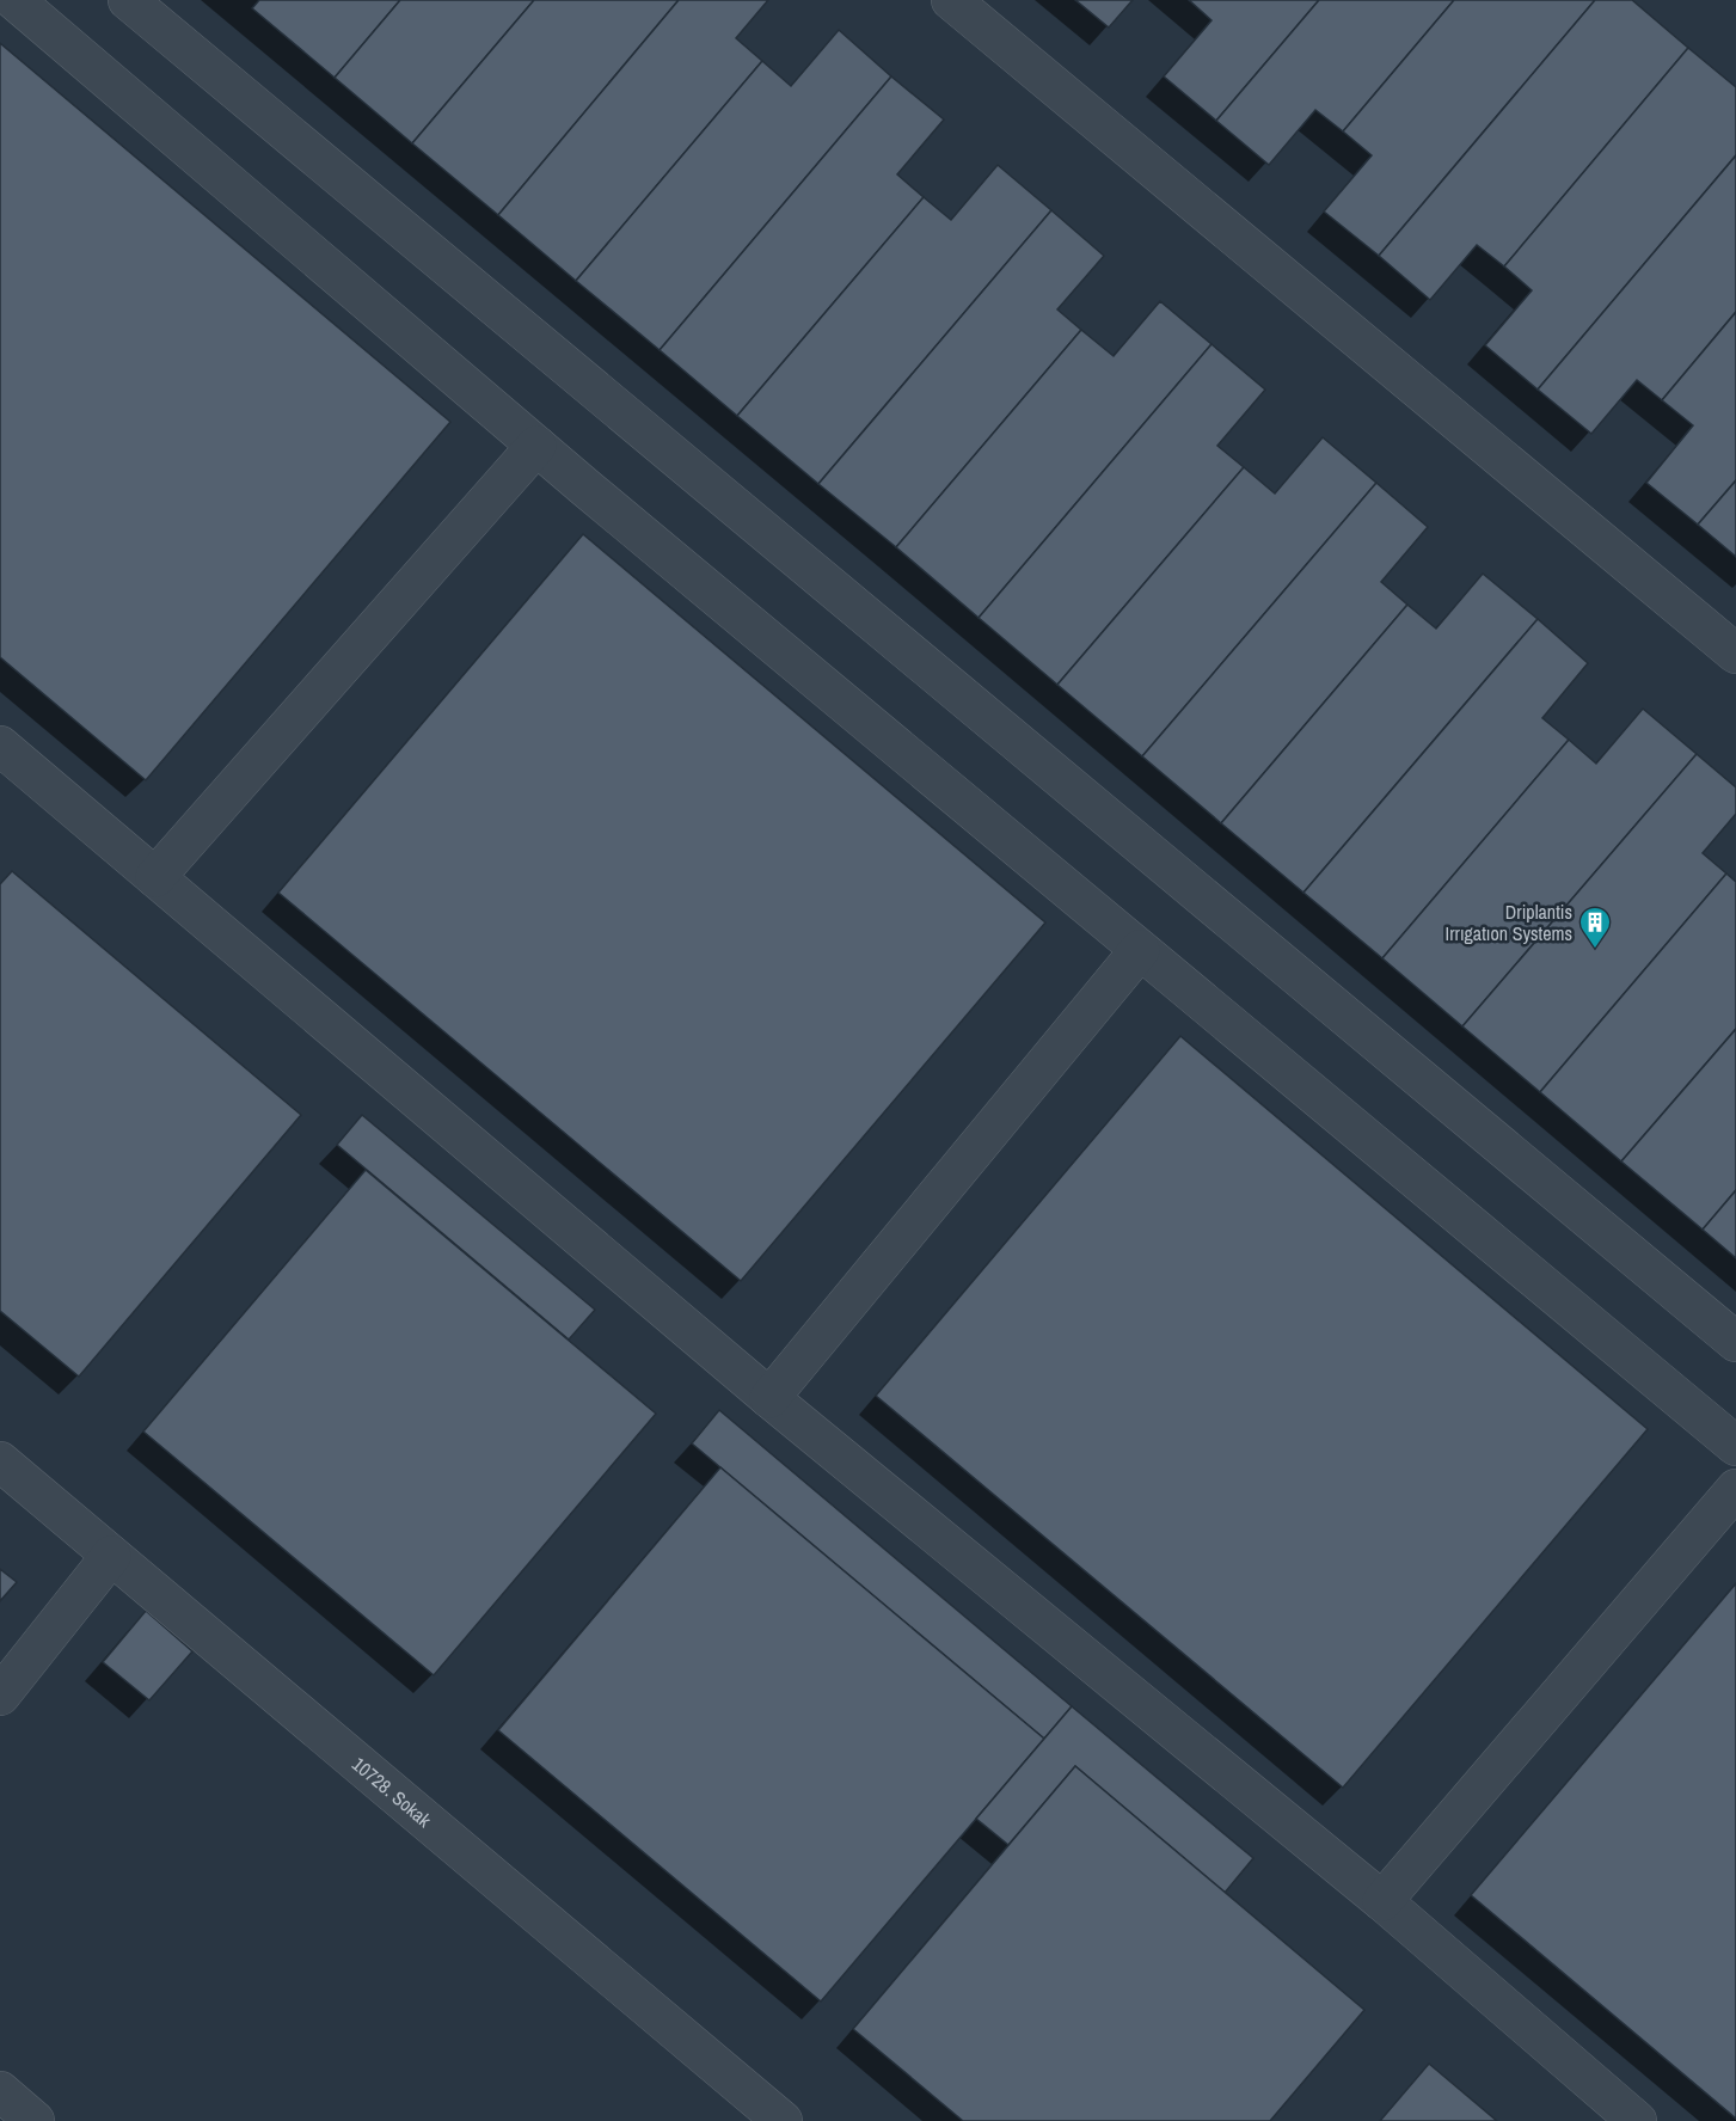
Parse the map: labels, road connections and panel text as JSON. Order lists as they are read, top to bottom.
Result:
{
  "streets": {
    "lane": ["10728. Sokak"]
  },
  "places": {
    "building": ["Driplantis Irrıgatıon Systems"]
  }
}
